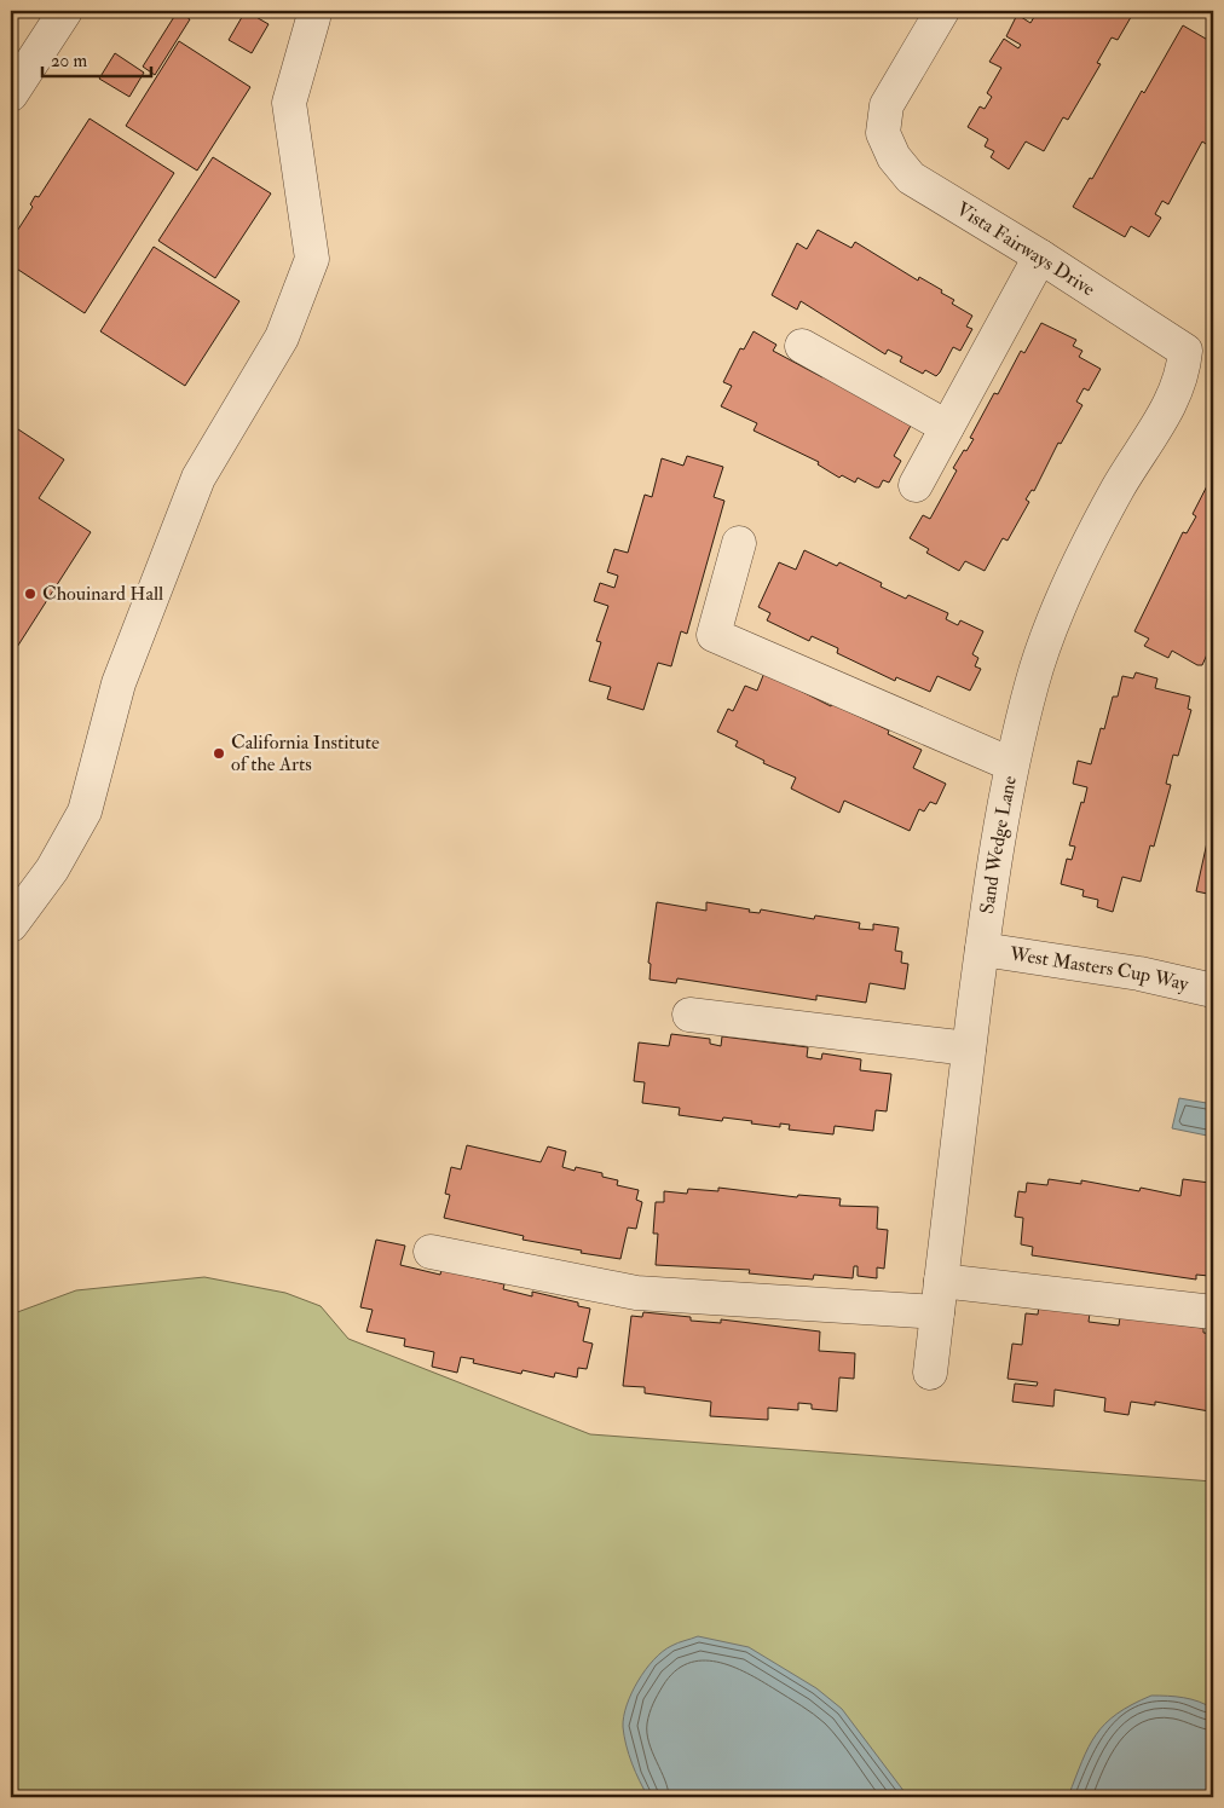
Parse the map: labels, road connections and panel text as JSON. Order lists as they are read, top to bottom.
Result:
{
  "streets": {
    "street": ["Vista Fairways Drive", "Sand Wedge Lane", "West Masters Cup Way"]
  },
  "crossings": [
    ["Vista Fairways Drive", "Sand Wedge Lane"],
    ["Sand Wedge Lane", "West Masters Cup Way"]
  ],
  "places": ["Chouinard Hall", "California Institute of the Arts"],
  "scale_bar": "20 m"
}
